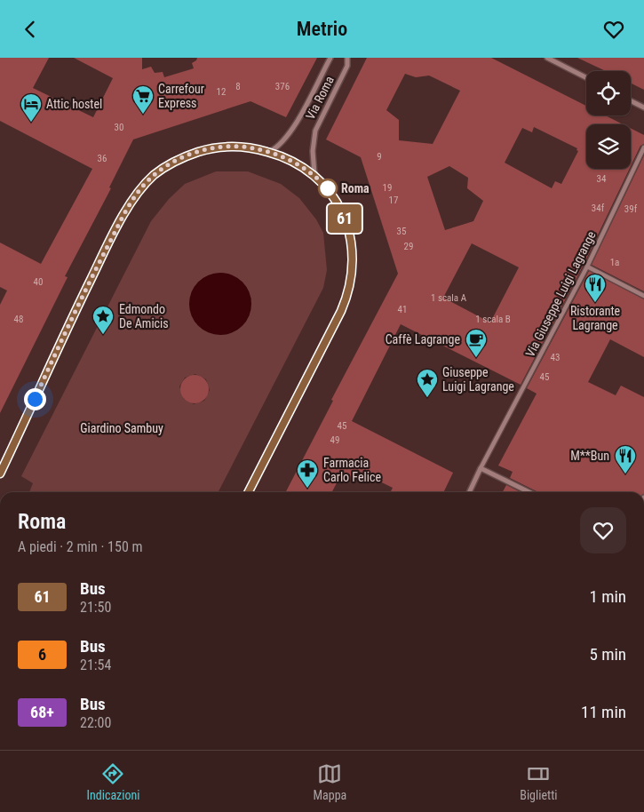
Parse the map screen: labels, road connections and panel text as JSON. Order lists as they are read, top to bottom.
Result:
{
  "streets": {
    "street": ["Via Roma", "Via Giuseppe Luigi Lagrange"]
  },
  "parks": ["Giardino Sambuy"],
  "places": {
    "supermarket": ["Carrefour Express"],
    "hotel": ["Attic hostel"],
    "other": ["Roma"],
    "restaurant": ["Ristorante Lagrange", "M**Bun"],
    "place": ["Edmondo De Amicis", "Giuseppe Luigi Lagrange"],
    "cafe": ["Caffè Lagrange"],
    "pharmacy": ["Farmacia Carlo Felice"]
  },
  "lines": ["bus line 61"],
  "house_numbers": [
    "8",
    "376",
    "12",
    "30",
    "9",
    "36",
    "34",
    "19",
    "17",
    "34f",
    "39f",
    "35",
    "29",
    "1a",
    "40",
    "1 scala A",
    "41",
    "48",
    "1 scala B",
    "43",
    "45",
    "45",
    "49"
  ],
  "page": {
    "header": "Metrio",
    "on_map": "61",
    "heading": ["Roma", "A piedi · 2 min · 150 m"],
    "list": [
      {
        "mark": "61",
        "name": "Bus",
        "note": "21:50",
        "value": "1 min"
      },
      {
        "mark": "6",
        "name": "Bus",
        "note": "21:54",
        "value": "5 min"
      },
      {
        "mark": "68+",
        "name": "Bus",
        "note": "22:00",
        "value": "11 min"
      }
    ],
    "tabs": ["Indicazioni", "Mappa", "Biglietti"]
  }
}
